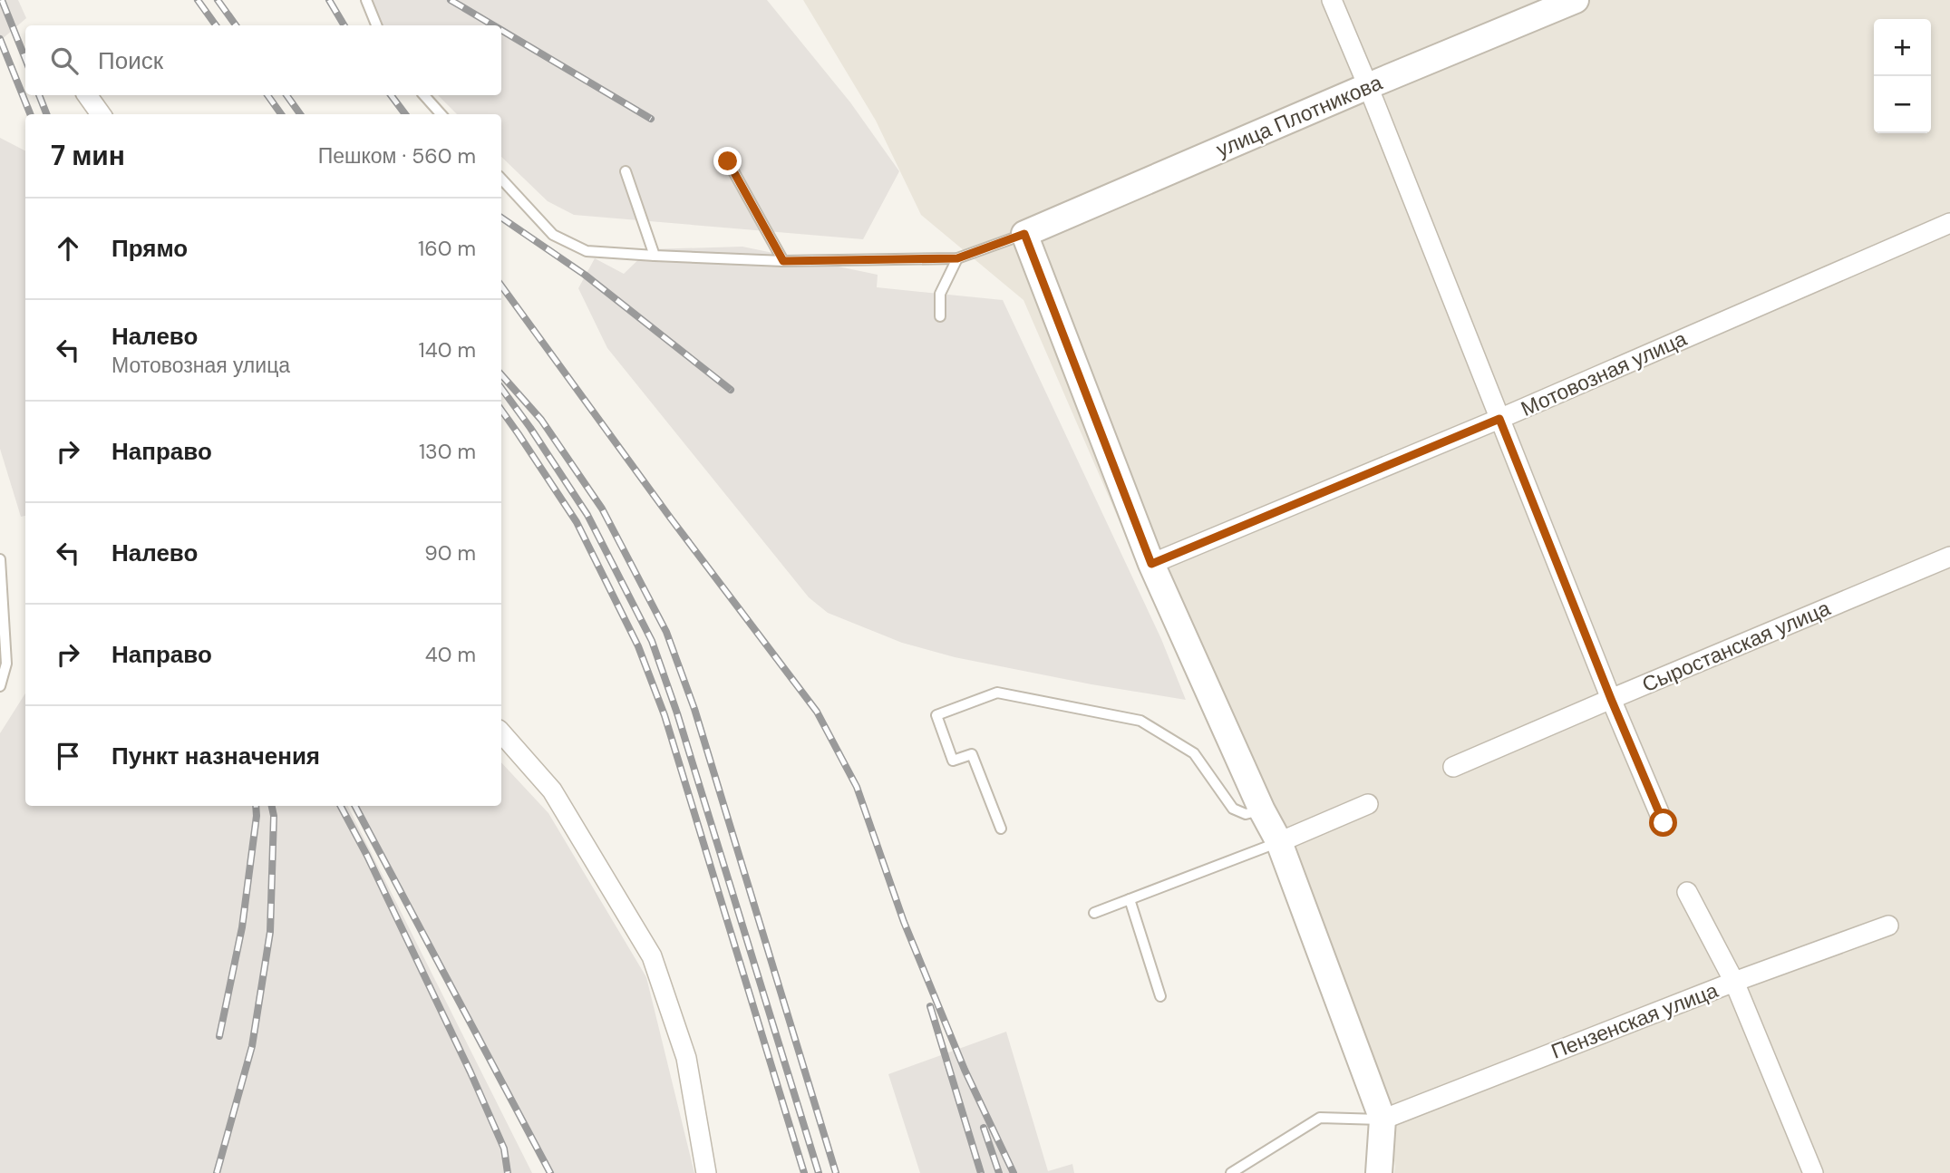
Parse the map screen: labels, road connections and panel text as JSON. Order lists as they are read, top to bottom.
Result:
{
  "streets": {
    "street": [
      "улица Плотникова",
      "Мотовозная улица",
      "Сыростанская улица",
      "Пензенская улица"
    ]
  },
  "page": {
    "map_buttons": ["+", "−"],
    "search": "Поиск",
    "heading": ["7 мин", "Пешком · 560 m"],
    "list": [
      ["Прямо", "160 m"],
      ["Налево", "Мотовозная улица", "140 m"],
      ["Направо", "130 m"],
      ["Налево", "90 m"],
      ["Направо", "40 m"],
      "Пункт назначения"
    ]
  }
}
